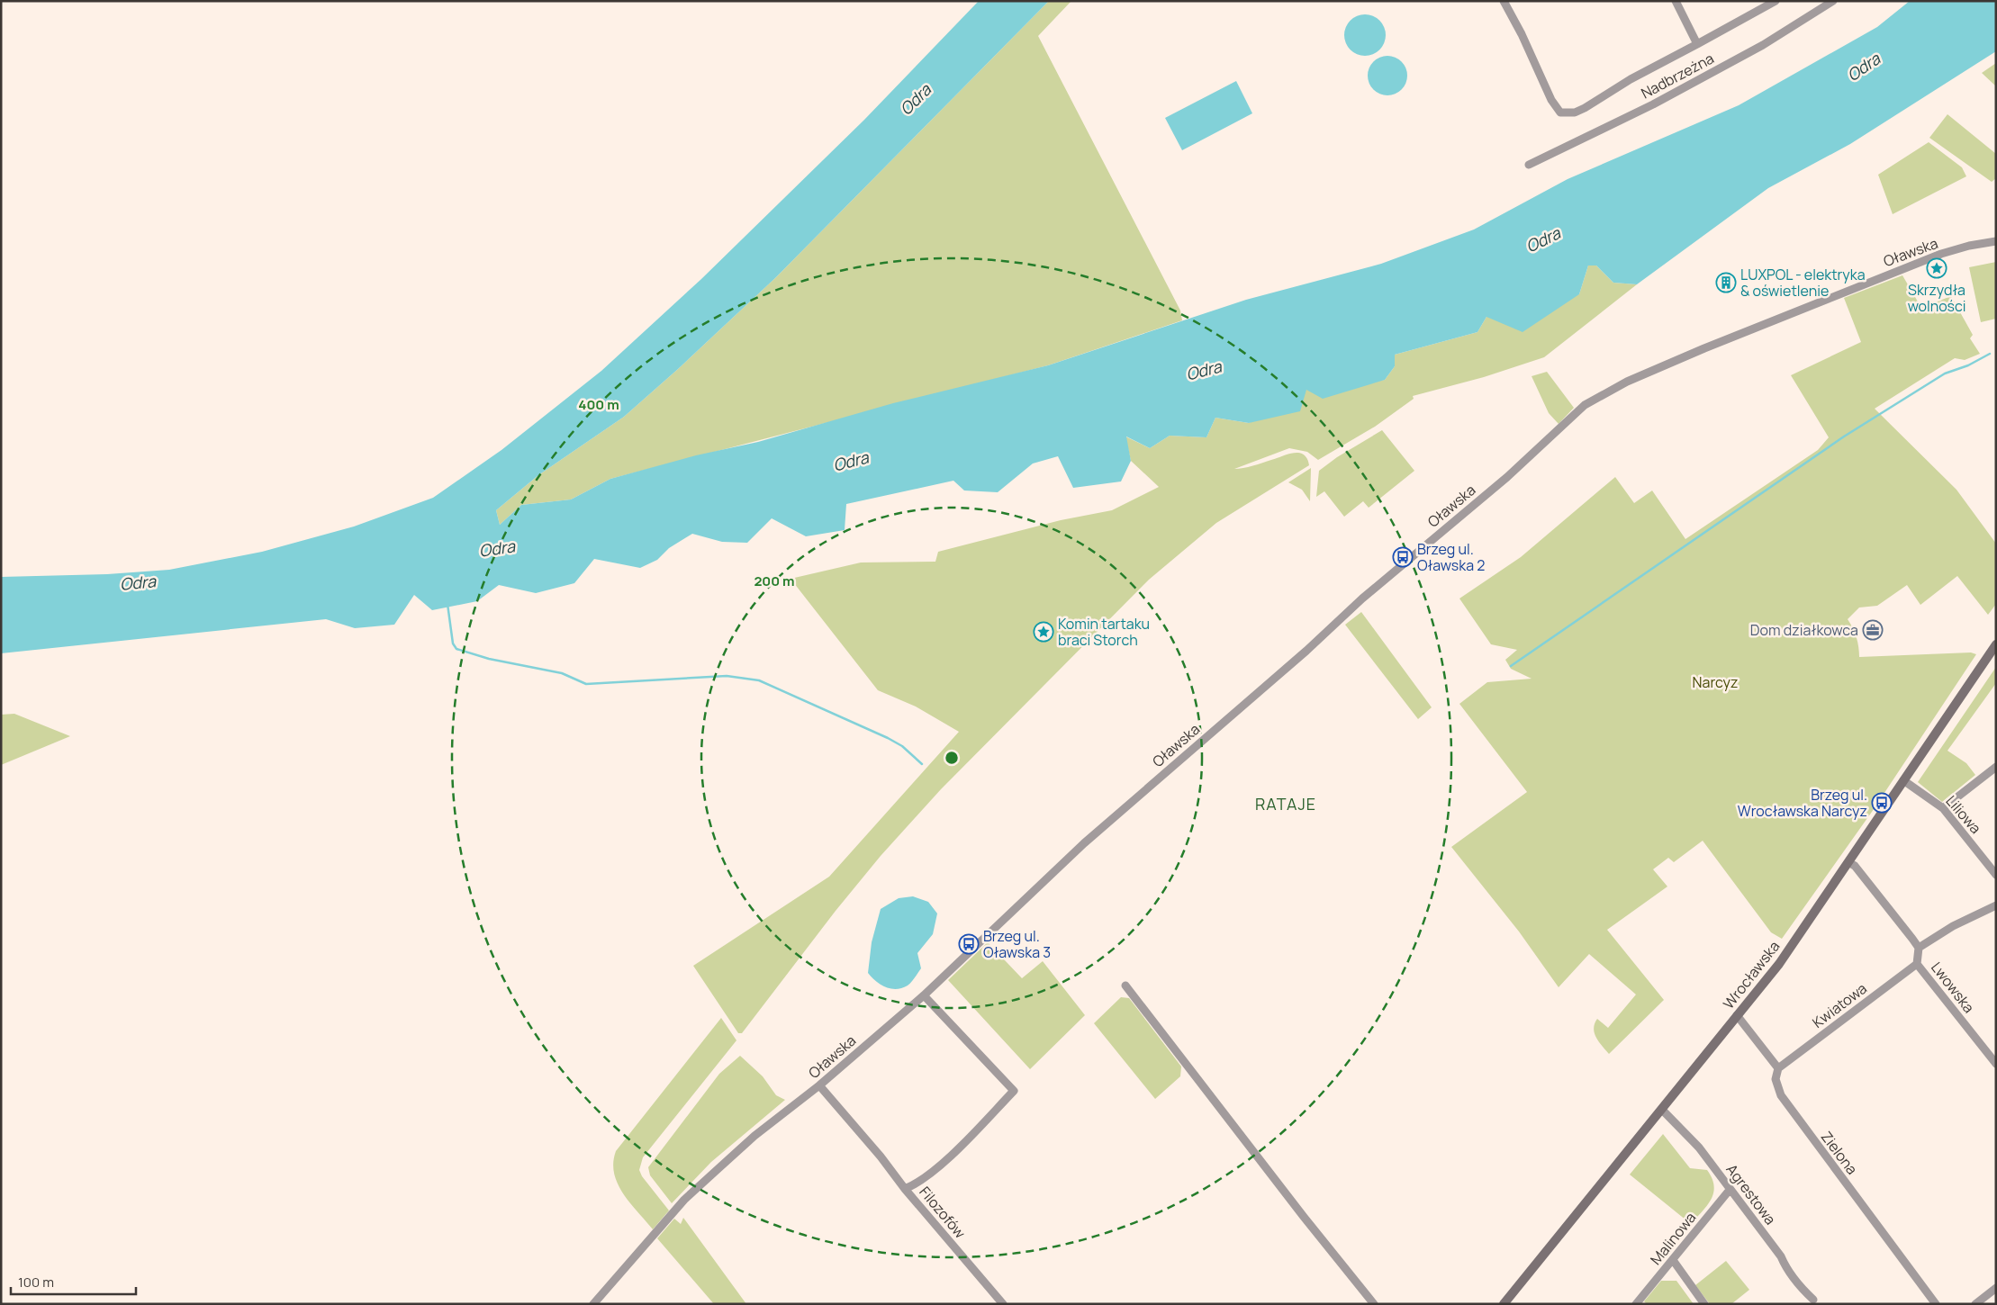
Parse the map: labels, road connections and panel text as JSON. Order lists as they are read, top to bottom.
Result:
{
  "streets": {
    "street": [
      "Nadbrzeżna",
      "Oławska",
      "Liliowa",
      "Wrocławska",
      "Lwowska",
      "Kwiatowa",
      "Zielona",
      "Agrestowa",
      "Filozofów",
      "Malinowa"
    ]
  },
  "crossings": [
    ["Oławska", "Filozofów"],
    ["Liliowa", "Wrocławska"],
    ["Wrocławska", "Agrestowa"],
    ["Lwowska", "Kwiatowa"],
    ["Kwiatowa", "Zielona"],
    ["Agrestowa", "Malinowa"]
  ],
  "districts": ["RATAJE"],
  "water": ["Odra"],
  "parks": ["Narcyz"],
  "places": {
    "place": ["Skrzydła wolności", "Komin tartaku braci Storch"],
    "building": ["LUXPOL - elektryka & oświetlenie"],
    "bus stop": ["Brzeg ul. Oławska 2", "Brzeg ul. Wrocławska Narcyz", "Brzeg ul. Oławska 3"],
    "office": ["Dom działkowca"]
  },
  "scale_bar": "100 m",
  "rings": ["400 m", "200 m"]
}
